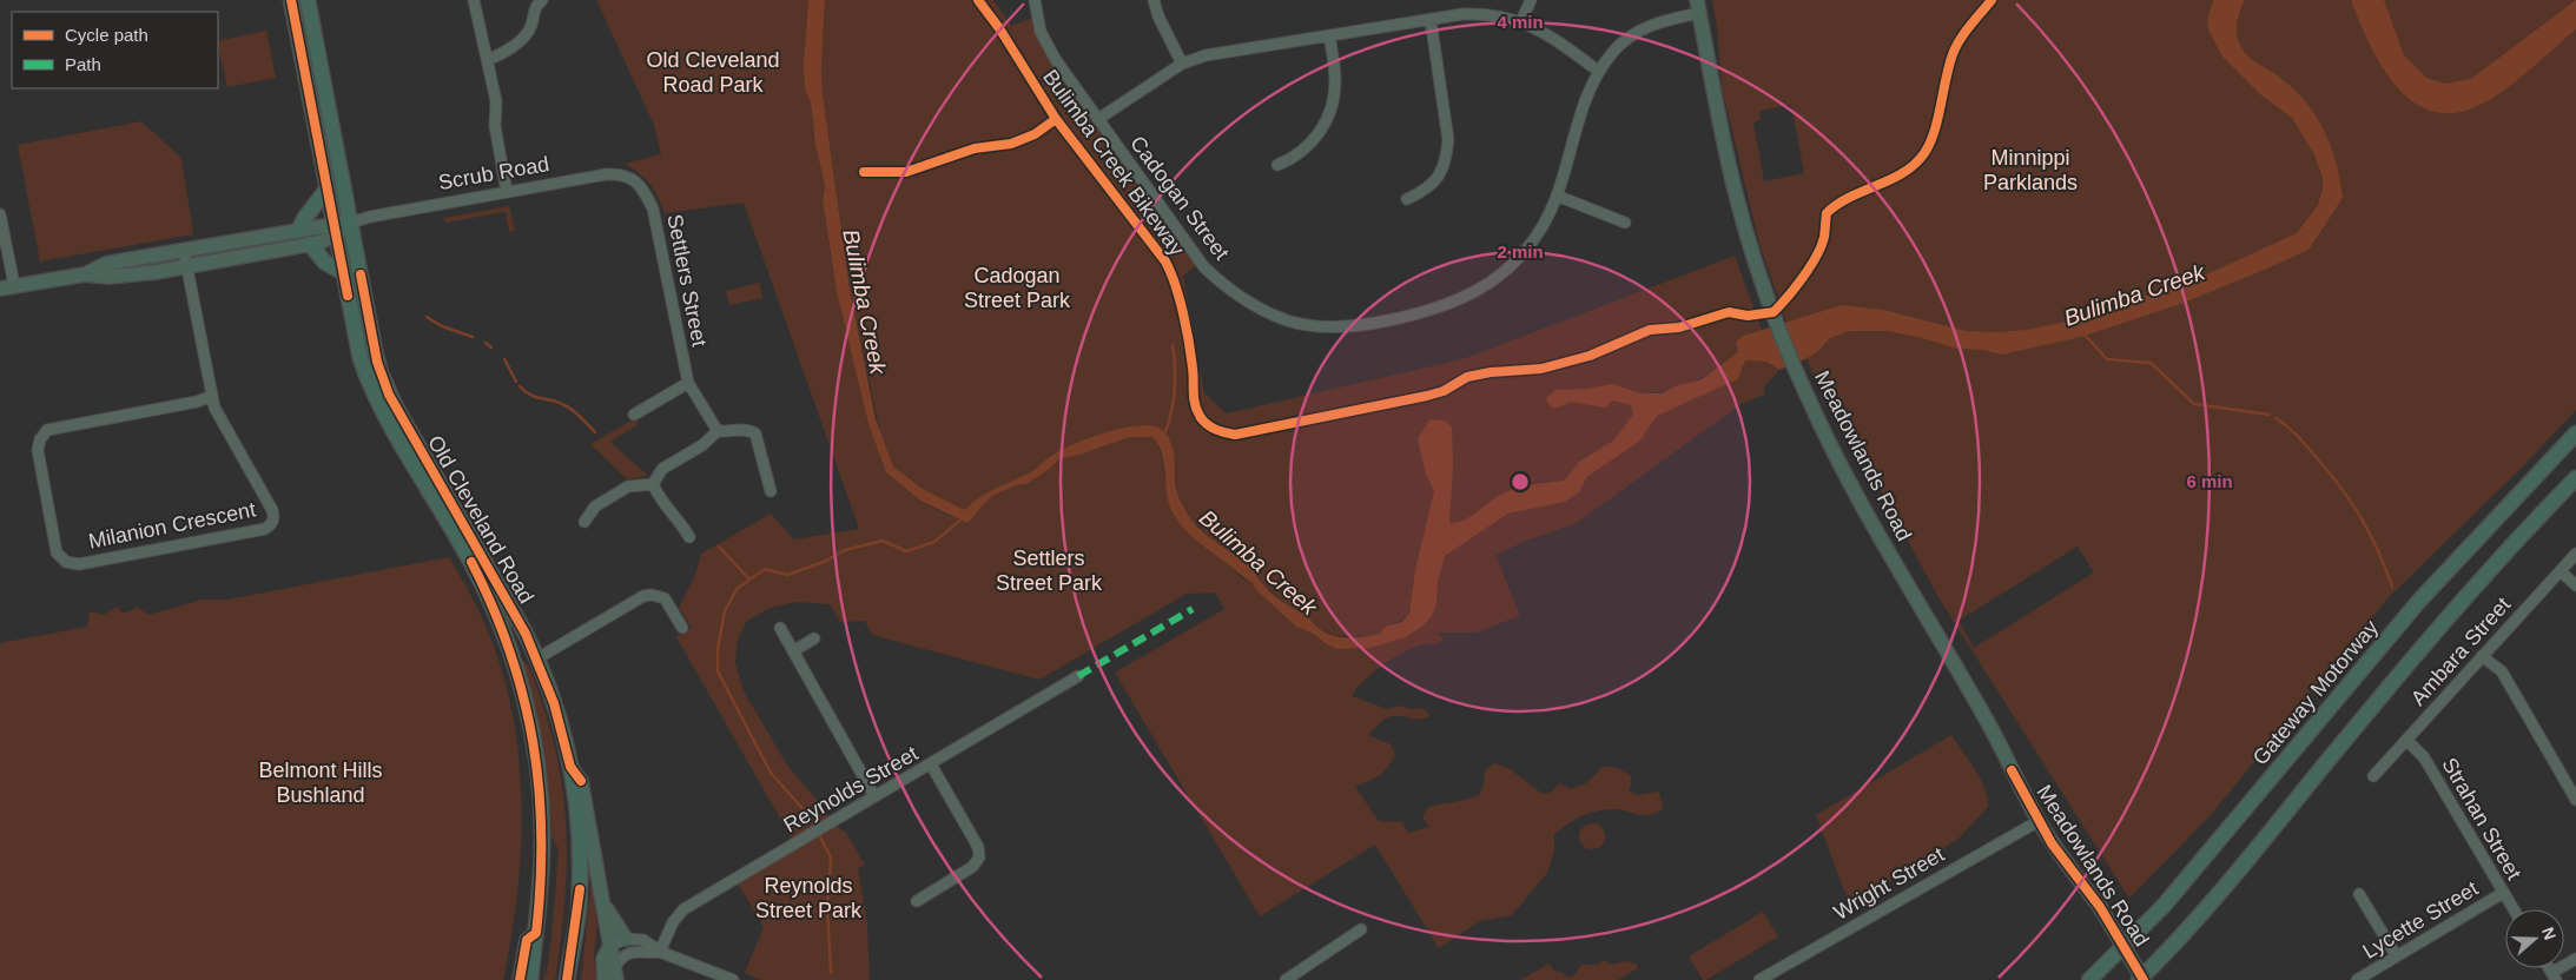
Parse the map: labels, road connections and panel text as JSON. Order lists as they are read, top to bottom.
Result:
{
  "streets": {
    "highway": ["Old Cleveland Road", "Gateway Motorway"],
    "main road": ["Scrub Road", "Meadowlands Road"],
    "street": [
      "Cadogan Street",
      "Settlers Street",
      "Milanion Crescent",
      "Ambara Street",
      "Reynolds Street",
      "Strahan Street",
      "Wright Street",
      "Lycette Street"
    ],
    "cycle path": ["Bulimba Creek Bikeway"]
  },
  "crossings": [
    ["Scrub Road", "Settlers Street"],
    ["Scrub Road", "Old Cleveland Road"],
    ["Scrub Road", "Milanion Crescent"],
    ["Cadogan Street", "Meadowlands Road"],
    ["Meadowlands Road", "Wright Street"],
    ["Ambara Street", "Strahan Street"],
    ["Strahan Street", "Lycette Street"]
  ],
  "water": ["Bulimba Creek"],
  "parks": [
    "Old Cleveland Road Park",
    "Minnippi Parklands",
    "Cadogan Street Park",
    "Settlers Street Park",
    "Belmont Hills Bushland",
    "Reynolds Street Park"
  ],
  "legend": ["Cycle path", "Path"],
  "north": "right",
  "rings": ["4 min", "2 min", "6 min"]
}
